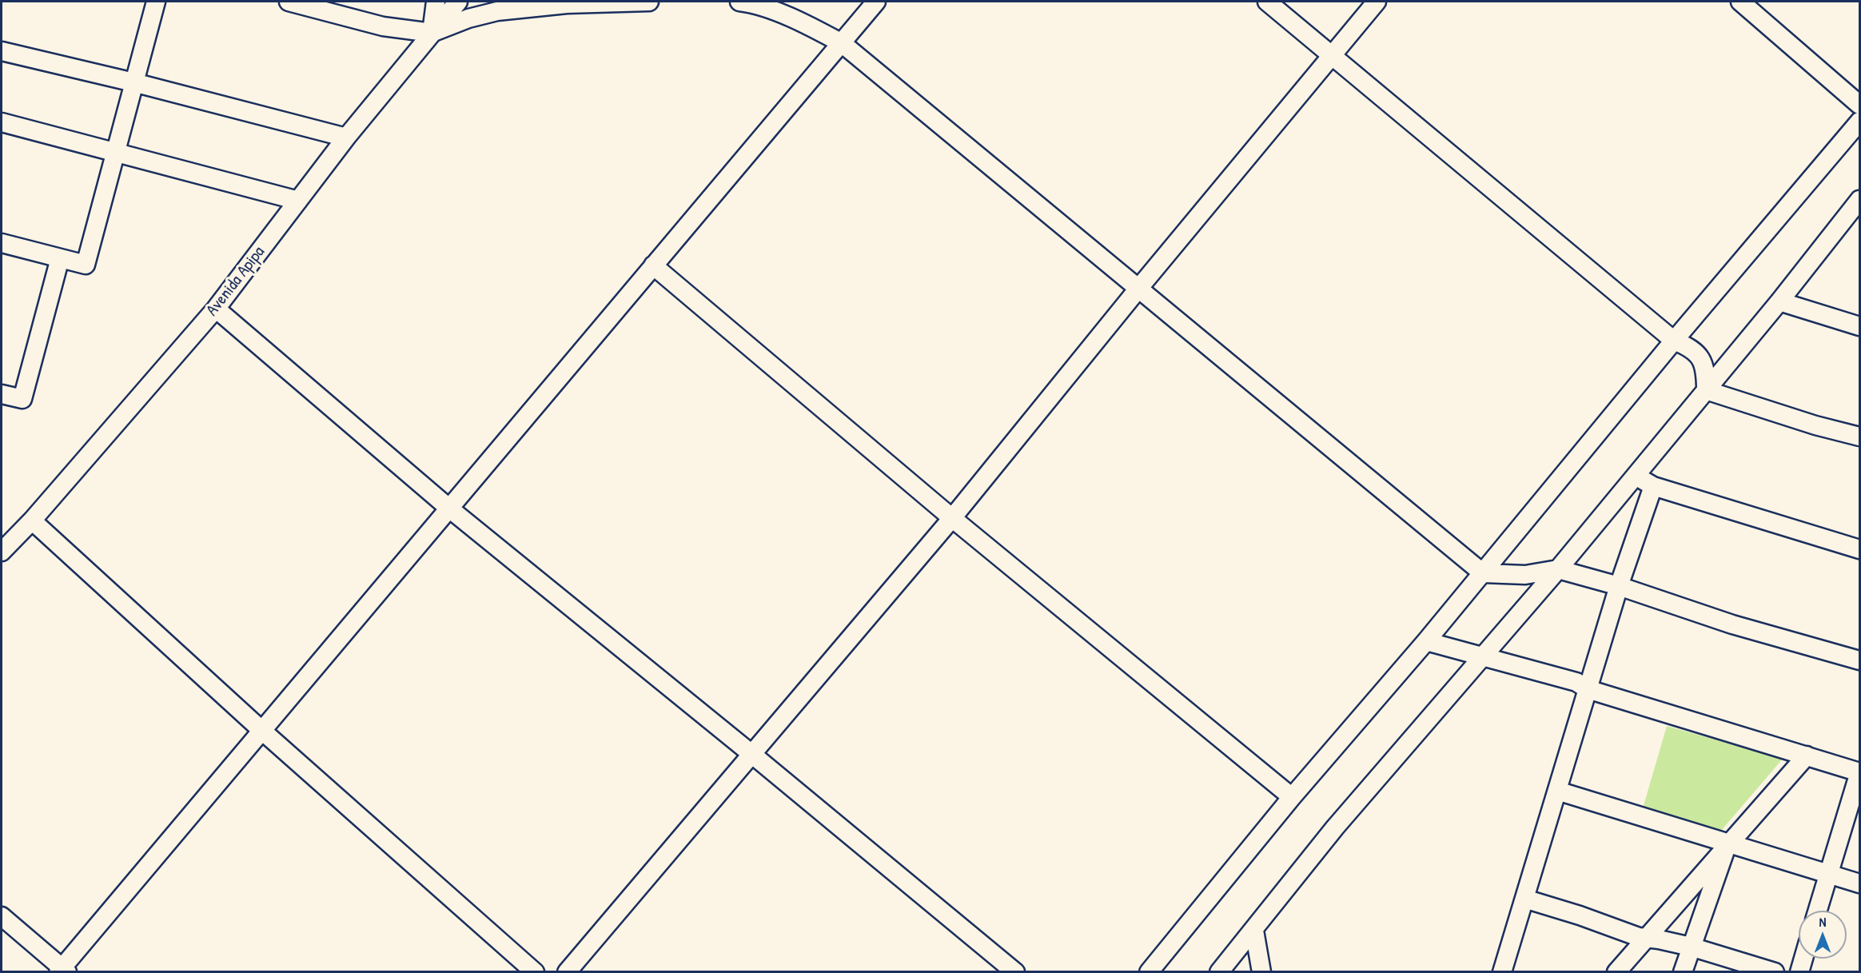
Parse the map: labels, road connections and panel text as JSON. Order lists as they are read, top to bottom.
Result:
{
  "streets": {
    "street": ["Avenida Apipa"]
  },
  "north": "top"
}
